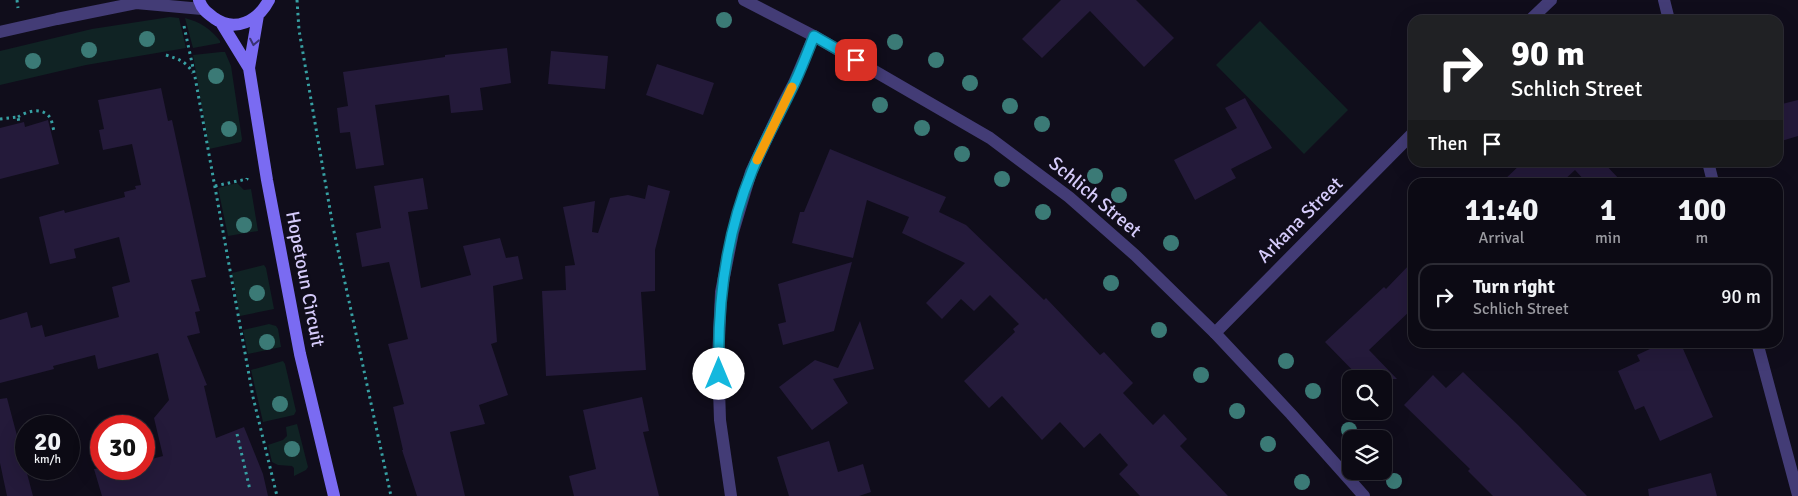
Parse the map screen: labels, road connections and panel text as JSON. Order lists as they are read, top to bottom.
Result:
{
  "streets": {
    "main road": ["Hopetoun Circuit"],
    "street": ["Schlich Street", "Arkana Street"]
  },
  "crossings": [
    ["Schlich Street", "Arkana Street"]
  ],
  "page": {
    "turn": ["90 m", "Schlich Street"],
    "then": "Then",
    "eta": [
      "11:40",
      "Arrival",
      "1",
      "min",
      "100",
      "m"
    ],
    "list": [
      {
        "name": "Turn right",
        "note": "Schlich Street",
        "value": "90 m"
      }
    ],
    "speed": "20 km/h",
    "limit": "30"
  }
}
